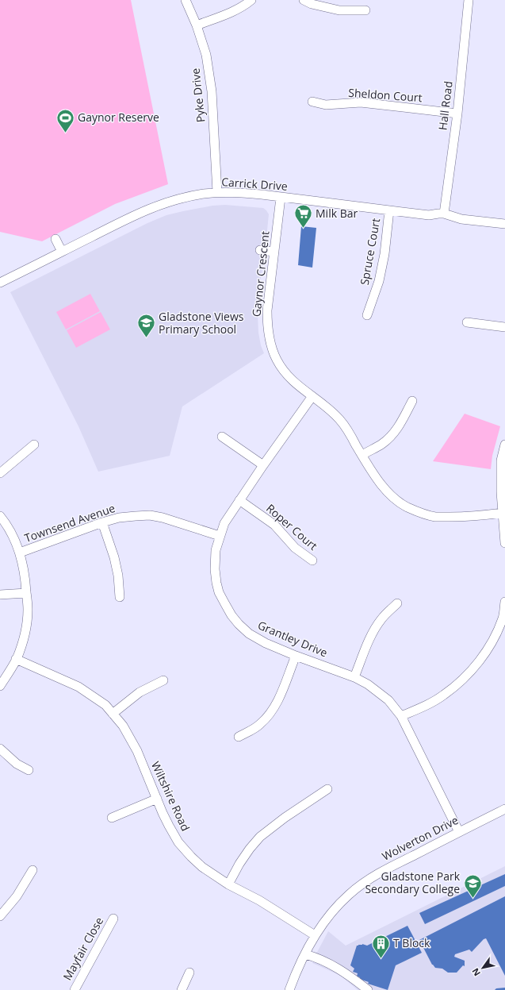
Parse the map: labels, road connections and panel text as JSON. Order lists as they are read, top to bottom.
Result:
{
  "streets": {
    "street": [
      "Pyke Drive",
      "Sheldon Court",
      "Hall Road",
      "Carrick Drive",
      "Spruce Court",
      "Gaynor Crescent",
      "Townsend Avenue",
      "Roper Court",
      "Grantley Drive",
      "Wiltshire Road",
      "Wolverton Drive",
      "Mayfair Close"
    ]
  },
  "crossings": [
    ["Pyke Drive", "Carrick Drive"],
    ["Sheldon Court", "Hall Road"],
    ["Hall Road", "Carrick Drive"],
    ["Carrick Drive", "Spruce Court"],
    ["Carrick Drive", "Gaynor Crescent"],
    ["Gaynor Crescent", "Grantley Drive"],
    ["Townsend Avenue", "Grantley Drive"],
    ["Roper Court", "Grantley Drive"],
    ["Grantley Drive", "Wolverton Drive"],
    ["Wiltshire Road", "Wolverton Drive"]
  ],
  "places": {
    "sports": ["Gaynor Reserve"],
    "supermarket": ["Milk Bar"],
    "school or university": ["Gladstone Views Primary School", "Gladstone Park Secondary College"],
    "building": ["T Block"]
  },
  "north": "bottom left"
}
